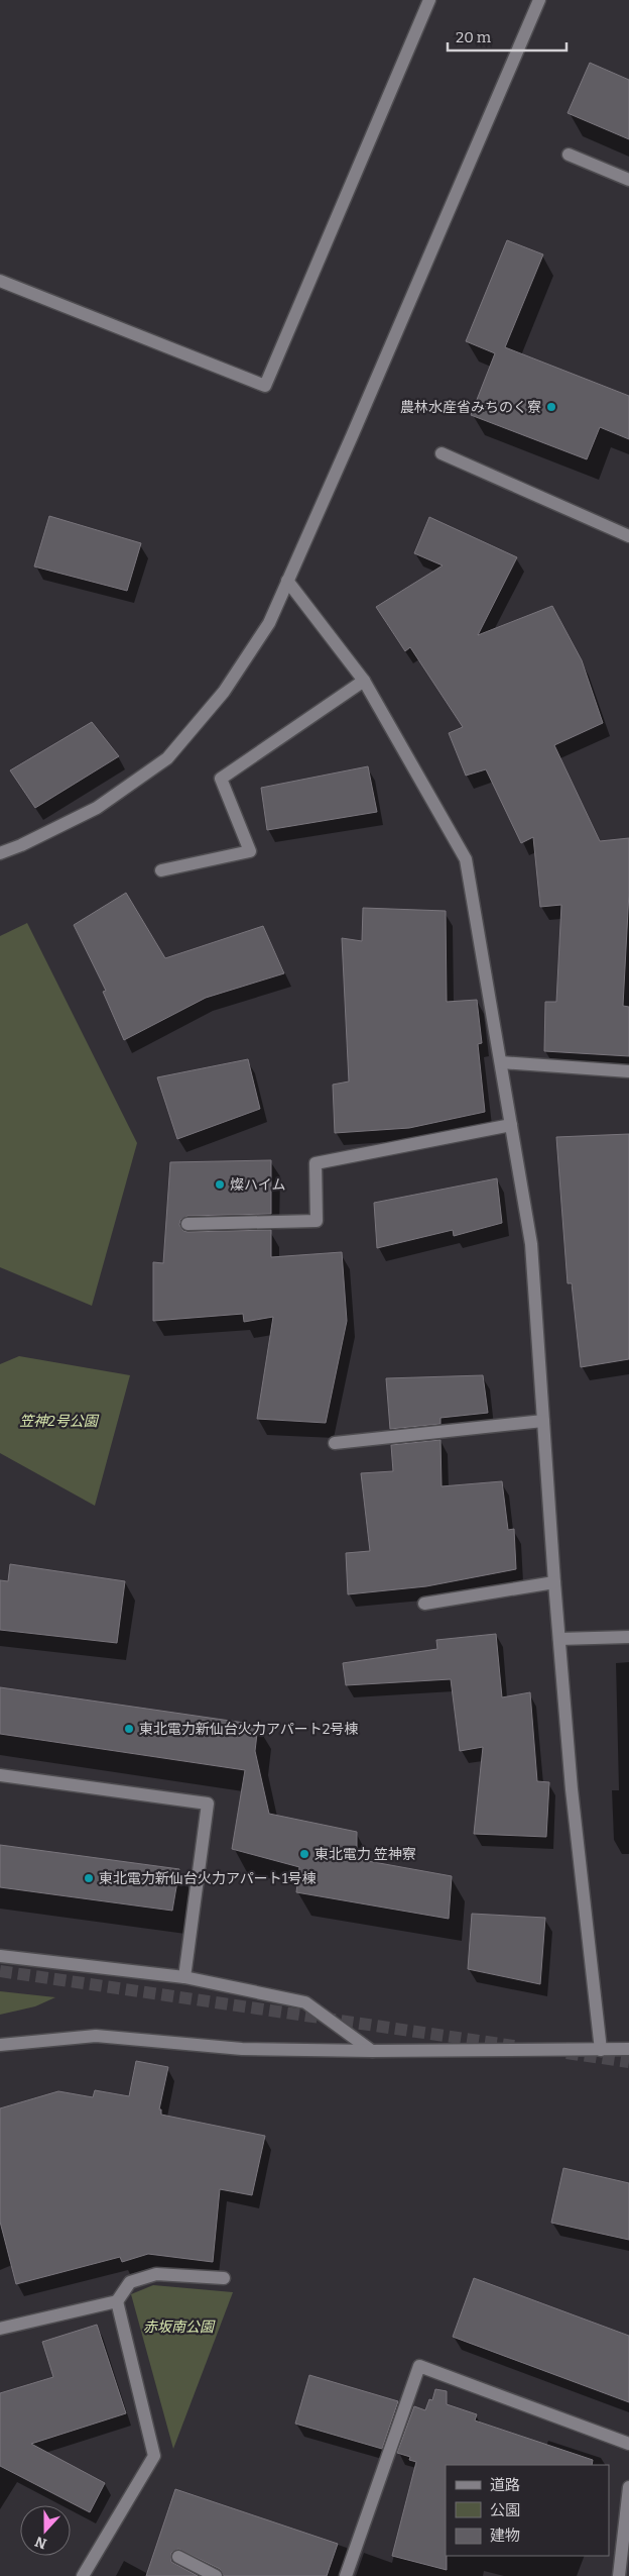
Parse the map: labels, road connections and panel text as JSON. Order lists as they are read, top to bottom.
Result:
{
  "parks": ["笠神2号公園", "赤坂南公園"],
  "places": [
    "農林水産省みちのく寮",
    "燦ハイム",
    "東北電力新仙台火力アパート2号棟",
    "東北電力 笠神寮",
    "東北電力新仙台火力アパート1号棟"
  ],
  "legend": ["道路", "公園", "建物"],
  "scale_bar": "20 m",
  "north": "bottom"
}
